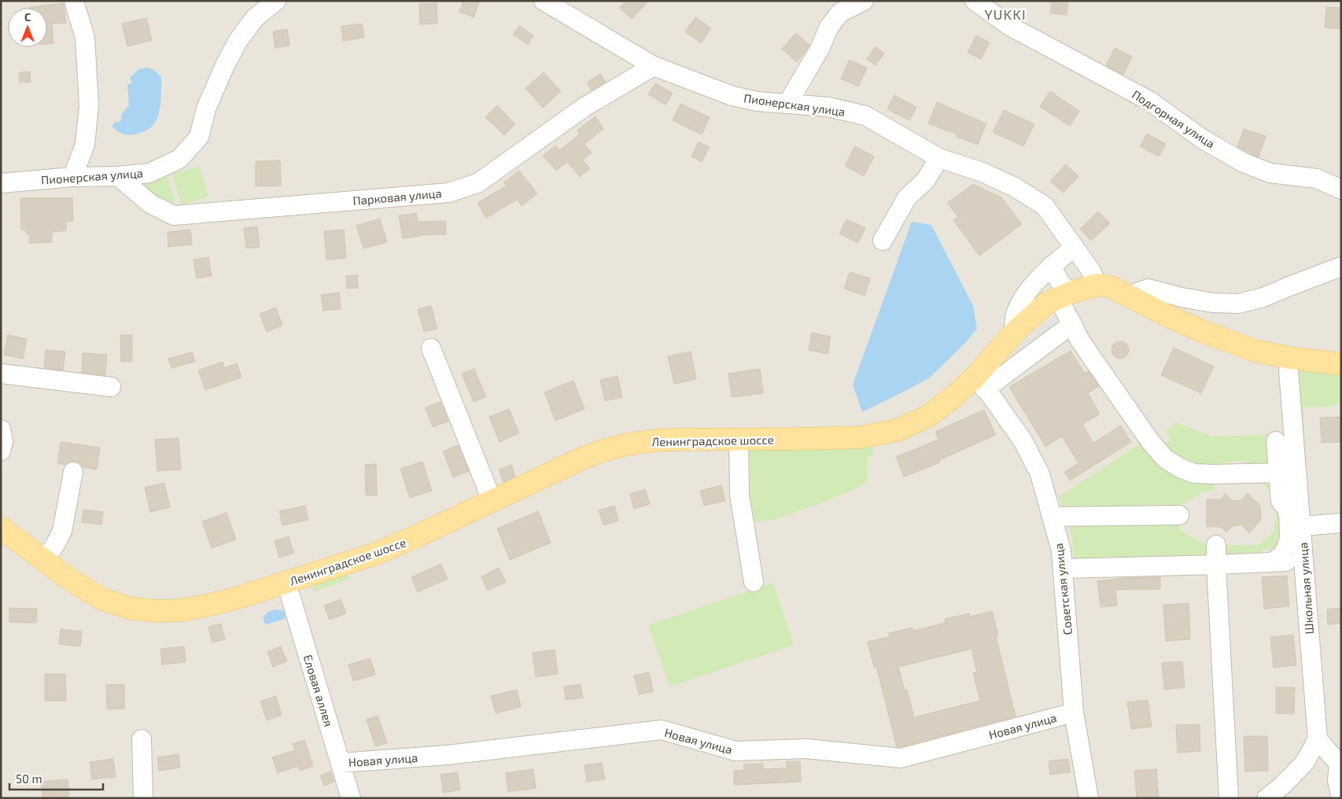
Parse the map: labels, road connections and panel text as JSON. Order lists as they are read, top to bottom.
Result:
{
  "streets": {
    "main road": ["Ленинградское шоссе"],
    "street": [
      "Пионерская улица",
      "Подгорная улица",
      "Парковая улица",
      "Школьная улица",
      "Советская улица",
      "Еловая аллея",
      "Новая улица"
    ]
  },
  "crossings": [
    ["Пионерская улица", "Парковая улица"],
    ["Пионерская улица", "Ленинградское шоссе"],
    ["Ленинградское шоссе", "Советская улица"],
    ["Ленинградское шоссе", "Еловая аллея"],
    ["Советская улица", "Новая улица"],
    ["Еловая аллея", "Новая улица"]
  ],
  "districts": ["YUKKI"],
  "scale_bar": "50 m",
  "north": "top"
}
